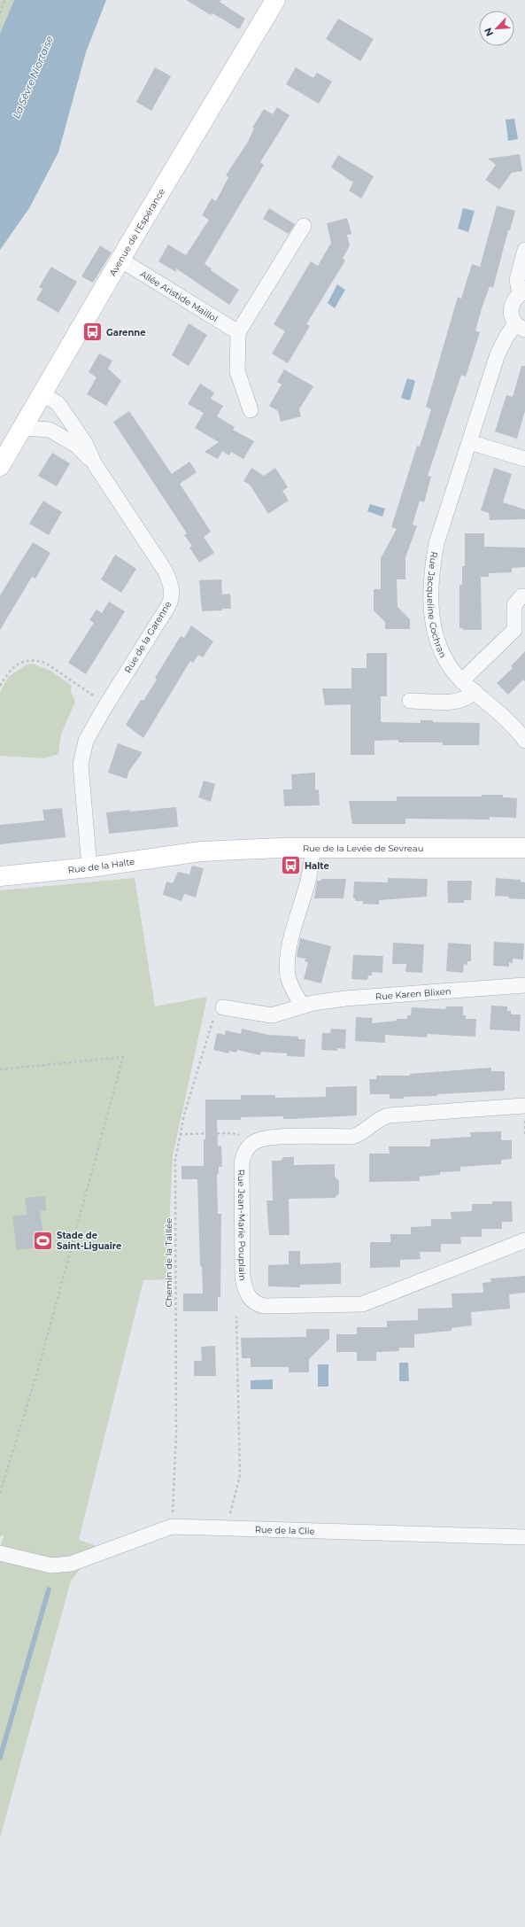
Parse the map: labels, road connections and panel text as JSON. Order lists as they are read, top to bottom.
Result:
{
  "streets": {
    "street": [
      "Avenue de l'Espérance",
      "Allée Aristide Maillol",
      "Rue Jacqueline Cochran",
      "Rue de la Garenne",
      "Rue de la Levée de Sevreau",
      "Rue de la Halte",
      "Rue Karen Blixen",
      "Rue Jean-Marie Pouplain",
      "Rue de la Clie"
    ],
    "path": ["Chemin de la Taillée"]
  },
  "crossings": [
    ["Avenue de l'Espérance", "Allée Aristide Maillol"],
    ["Avenue de l'Espérance", "Rue de la Garenne"],
    ["Rue de la Garenne", "Rue de la Halte"],
    ["Rue de la Levée de Sevreau", "Rue de la Halte"],
    ["Rue Karen Blixen", "Chemin de la Taillée"],
    ["Chemin de la Taillée", "Rue de la Clie"]
  ],
  "water": ["La Sèvre Niortaise"],
  "places": {
    "bus stop": ["Garenne", "Halte"],
    "sports": ["Stade de Saint-Liguaire"]
  },
  "north": "bottom left"
}
